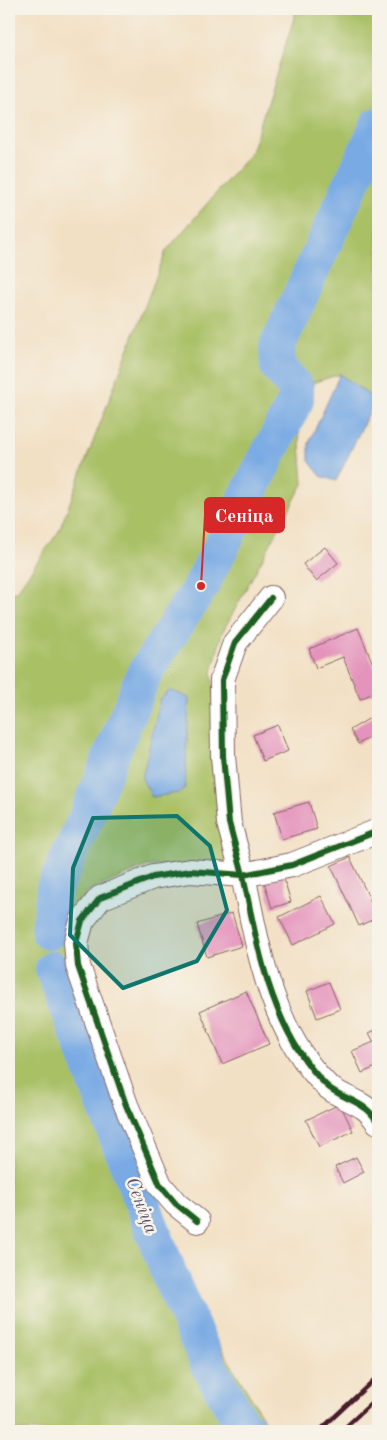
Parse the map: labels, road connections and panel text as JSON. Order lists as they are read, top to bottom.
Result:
{
  "water": ["Сеніца"],
  "places": ["Сеніца"]
}
